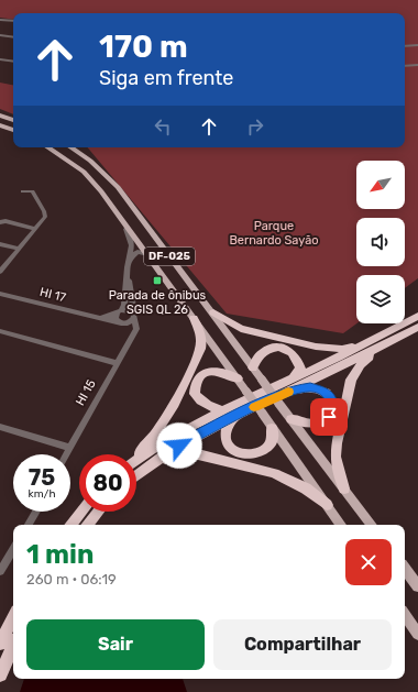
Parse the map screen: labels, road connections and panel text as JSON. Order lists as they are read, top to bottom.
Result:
{
  "streets": {
    "main road": ["DF-025"],
    "street": ["HI 17", "HI 15"]
  },
  "crossings": [
    ["HI 17", "HI 15"]
  ],
  "parks": ["Parque Bernardo Sayão"],
  "places": {
    "transit": ["Parada de ônibus SGIS QL 26"]
  },
  "north": "bottom left",
  "page": {
    "turn": ["170 m", "Siga em frente"],
    "speed": "75 km/h",
    "limit": "80",
    "heading": ["1 min", "260 m · 06:19"],
    "buttons": ["Sair", "Compartilhar"]
  }
}
